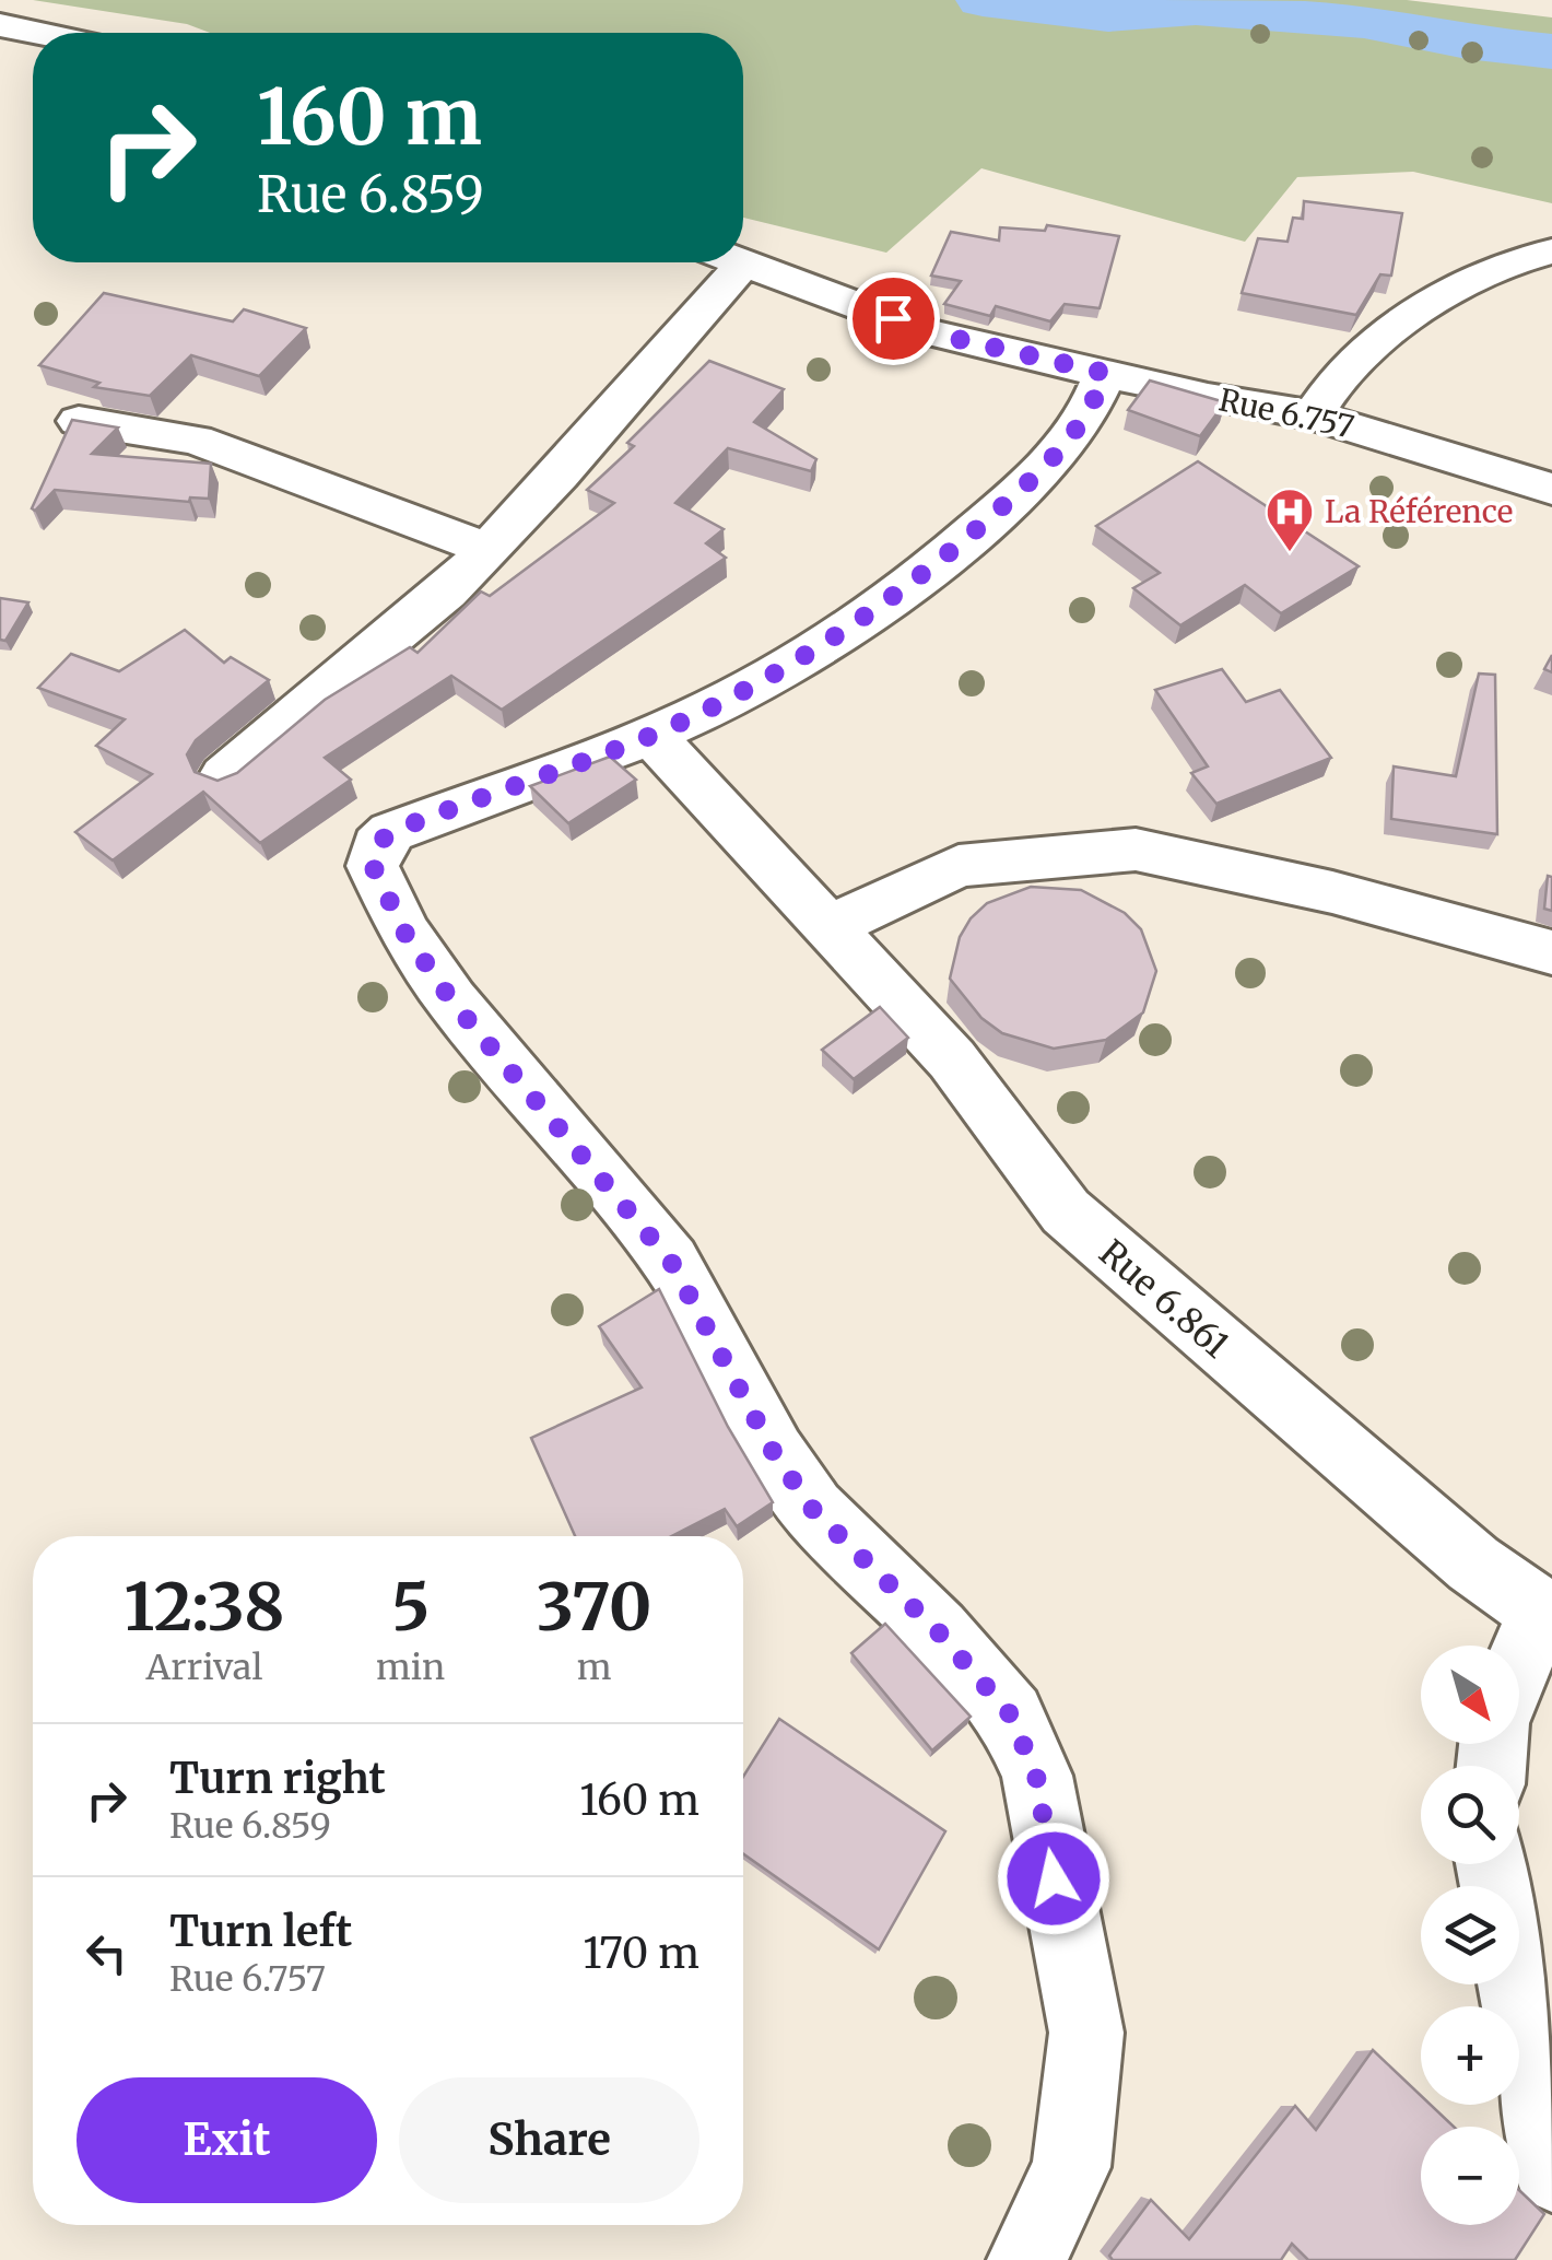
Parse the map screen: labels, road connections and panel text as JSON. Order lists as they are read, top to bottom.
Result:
{
  "streets": {
    "street": ["Rue 6.757", "Rue 6.861"]
  },
  "places": {
    "hospital": ["La Référence"]
  },
  "north": "bottom right",
  "page": {
    "turn": ["160 m", "Rue 6.859"],
    "eta": [
      "12:38",
      "Arrival",
      "5",
      "min",
      "370",
      "m"
    ],
    "map_buttons": ["+", "−"],
    "list": [
      {
        "name": "Turn right",
        "note": "Rue 6.859",
        "value": "160 m"
      },
      {
        "name": "Turn left",
        "note": "Rue 6.757",
        "value": "170 m"
      }
    ],
    "buttons": ["Exit", "Share"]
  }
}
